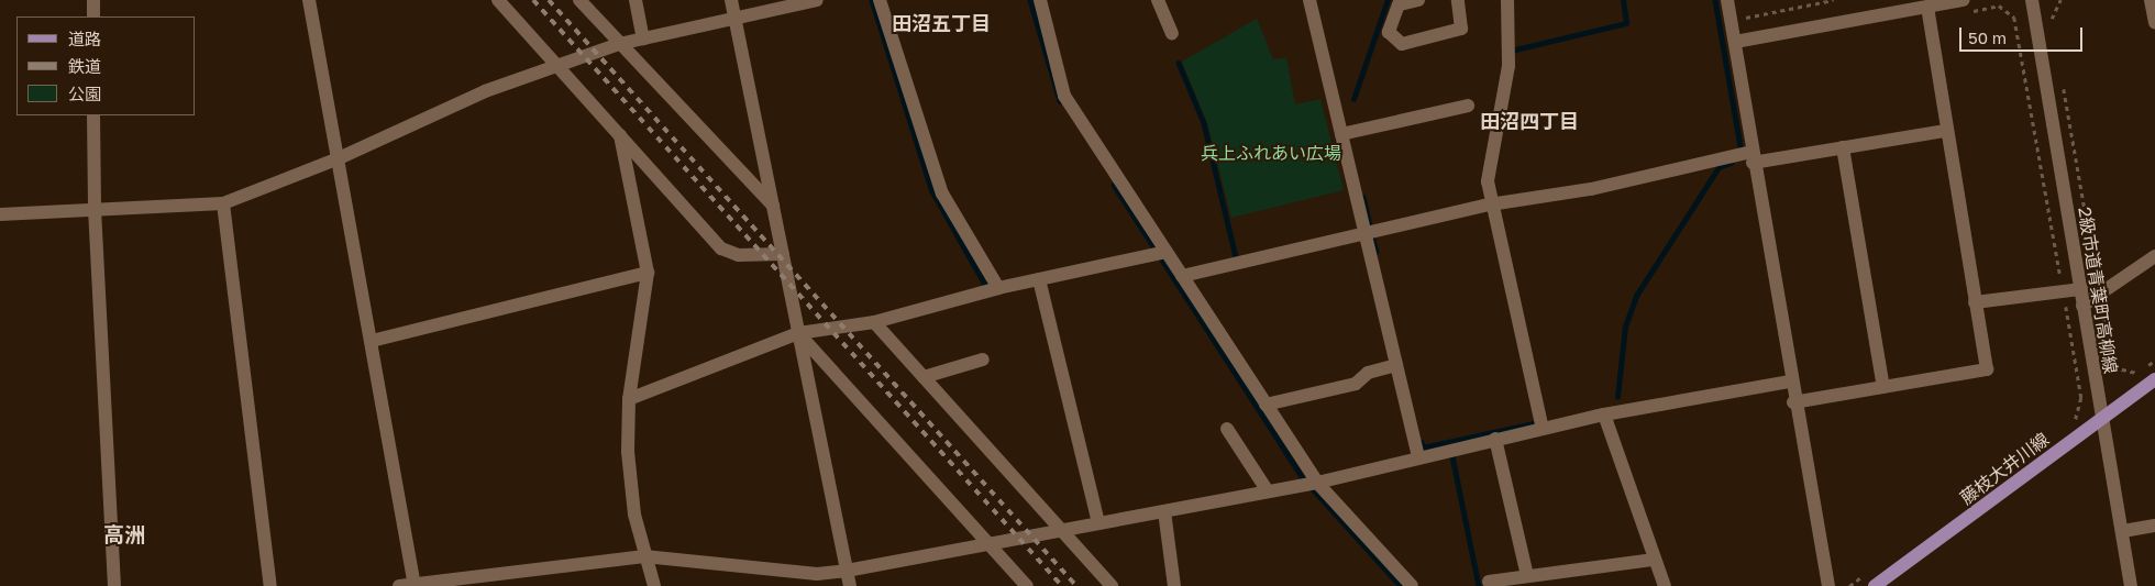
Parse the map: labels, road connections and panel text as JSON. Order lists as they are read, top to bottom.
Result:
{
  "streets": {
    "main road": ["藤枝大井川線"],
    "street": ["2級市道青葉町高柳線"]
  },
  "crossings": [
    ["2級市道青葉町高柳線", "藤枝大井川線"]
  ],
  "districts": ["田沼五丁目", "田沼四丁目", "高洲"],
  "parks": ["兵上ふれあい広場"],
  "legend": ["道路", "鉄道", "公園"],
  "scale_bar": "50 m"
}
